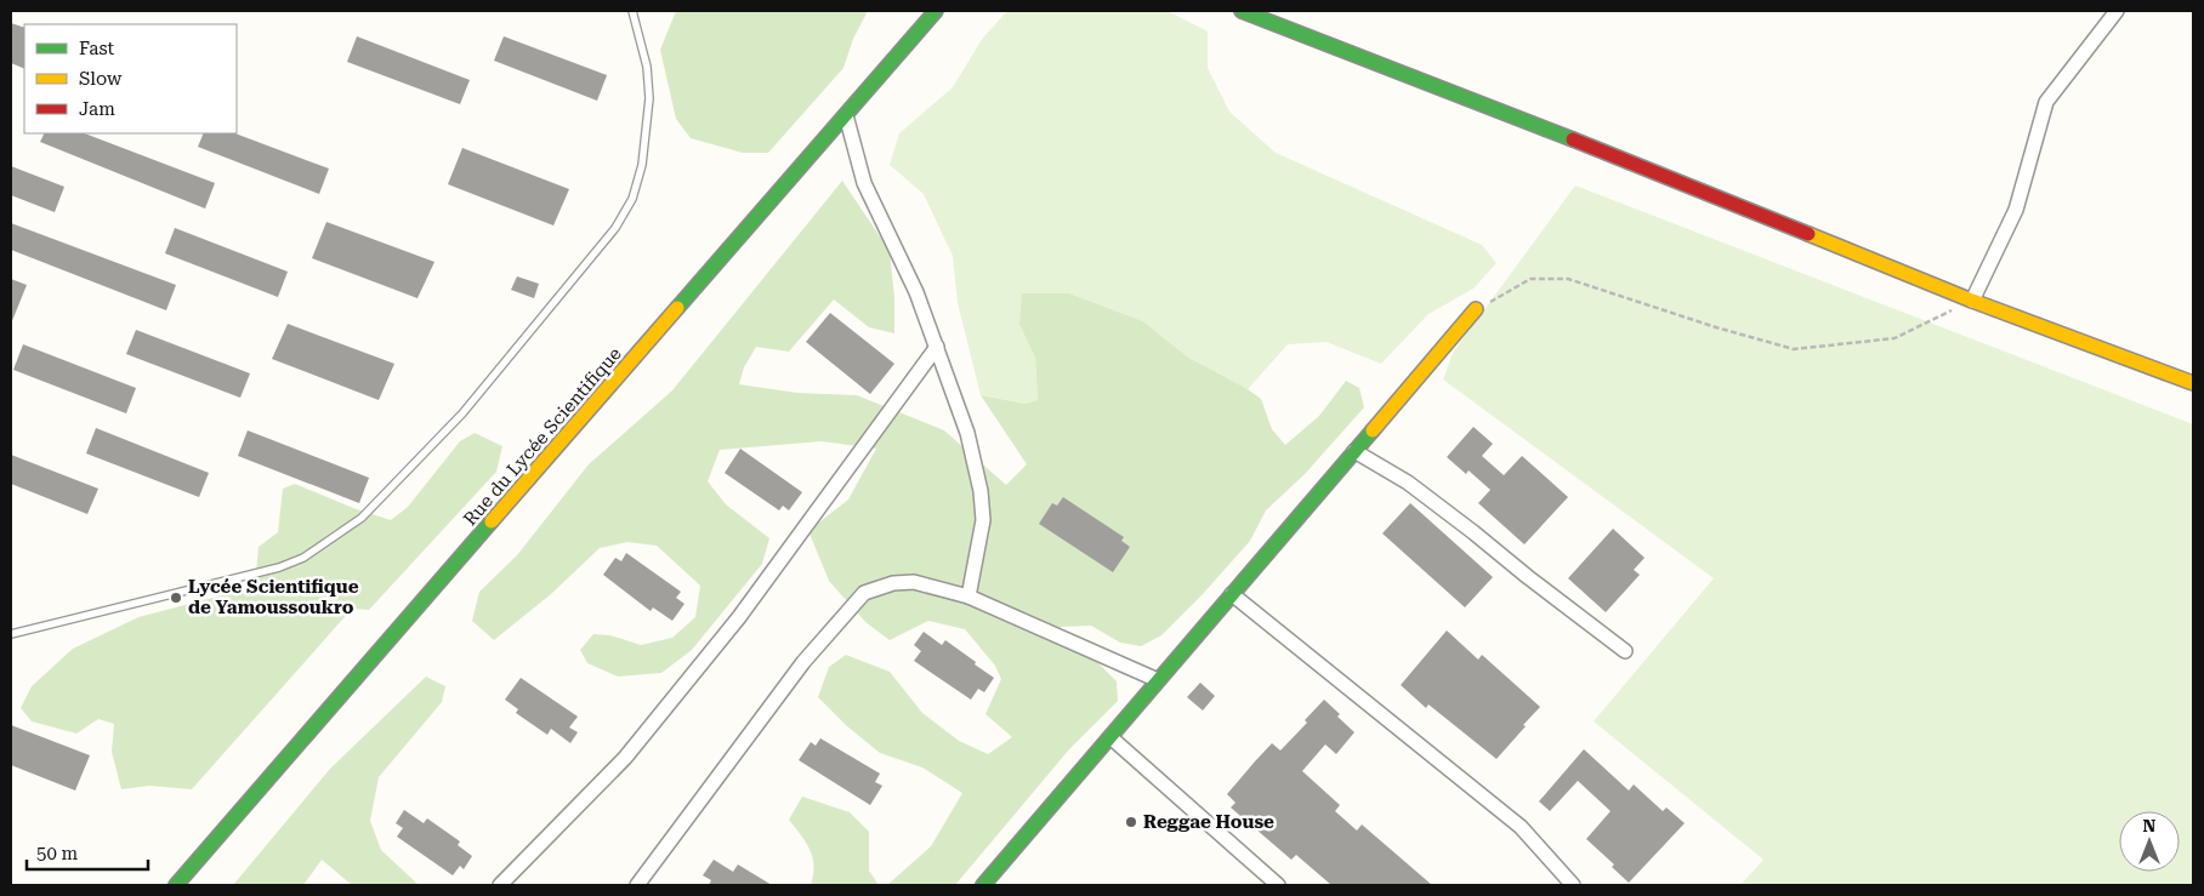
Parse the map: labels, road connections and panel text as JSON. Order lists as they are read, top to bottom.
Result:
{
  "streets": {
    "street": ["Rue du Lycée Scientifique"]
  },
  "places": ["Lycée Scientifique de Yamoussoukro", "Reggae House"],
  "legend": ["Fast", "Slow", "Jam"],
  "scale_bar": "50 m",
  "north": "top"
}
